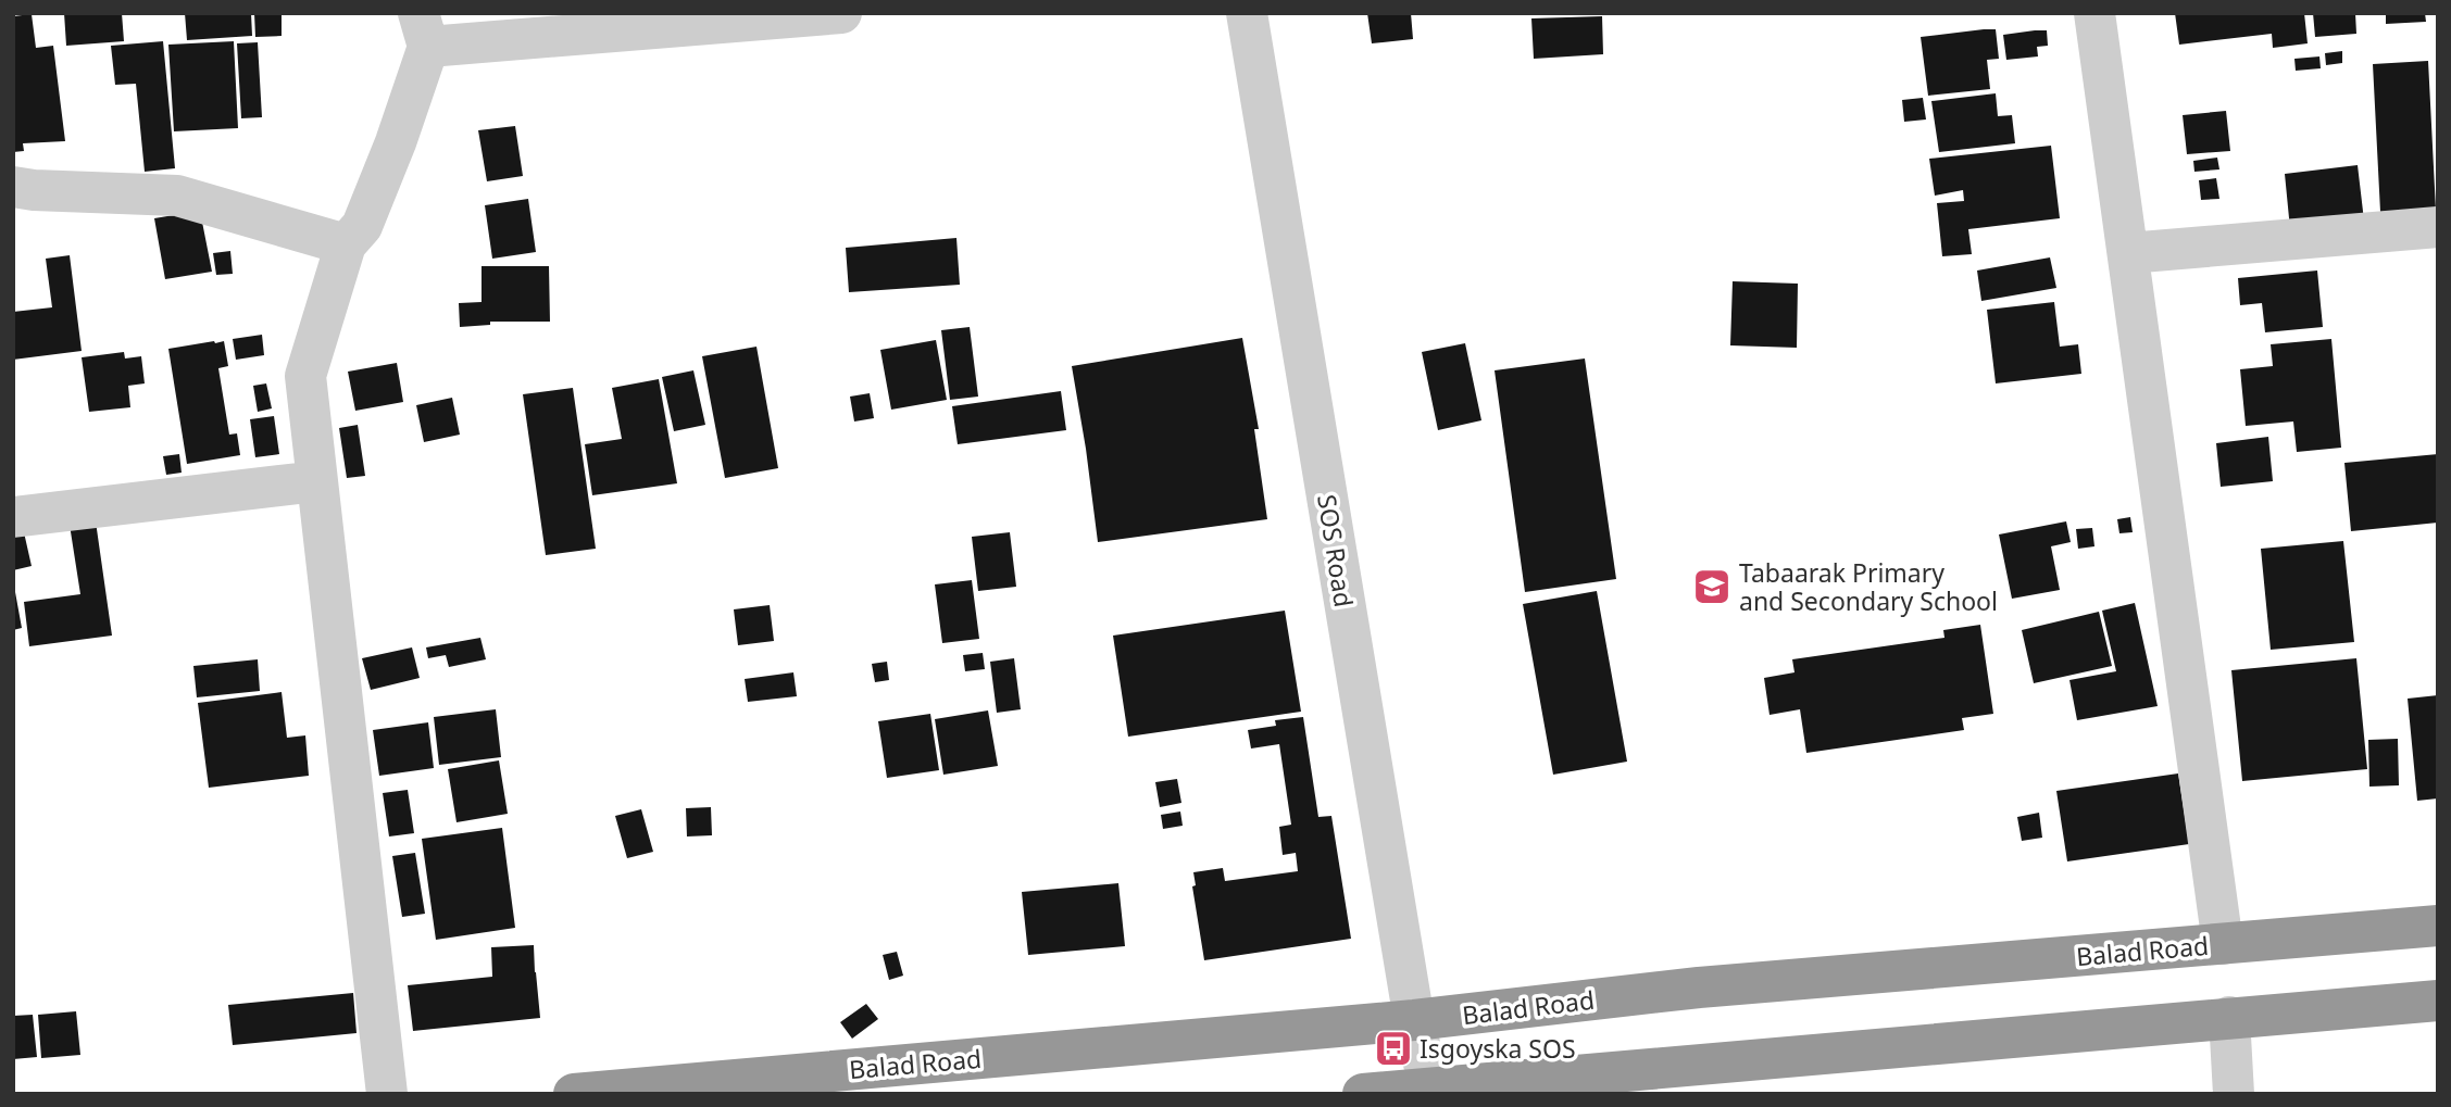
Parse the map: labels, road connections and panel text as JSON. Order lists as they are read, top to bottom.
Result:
{
  "streets": {
    "highway": ["Balad Road"],
    "street": ["SOS Road"]
  },
  "crossings": [
    ["SOS Road", "Balad Road"]
  ],
  "places": {
    "school or university": ["Tabaarak Primary and Secondary School"],
    "bus stop": ["Isgoyska SOS"]
  }
}
